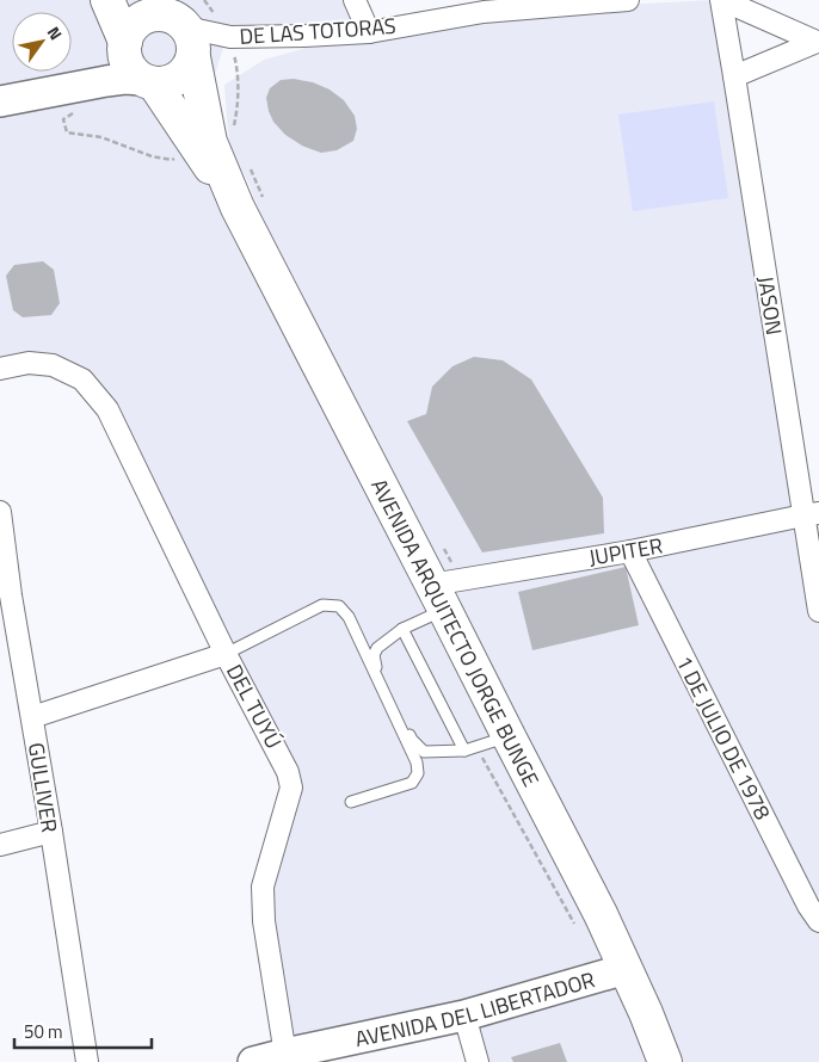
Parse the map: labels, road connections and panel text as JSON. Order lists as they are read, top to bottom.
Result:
{
  "streets": {
    "main road": ["AVENIDA ARQUITECTO JORGE BUNGE", "AVENIDA DEL LIBERTADOR"],
    "street": [
      "DE LAS TOTORAS",
      "JASON",
      "JUPITER",
      "DEL TUYÚ",
      "1 DE JULIO DE 1978",
      "GULLIVER"
    ]
  },
  "crossings": [
    ["DE LAS TOTORAS", "AVENIDA ARQUITECTO JORGE BUNGE"],
    ["JASON", "JUPITER"],
    ["JUPITER", "AVENIDA ARQUITECTO JORGE BUNGE"],
    ["JUPITER", "1 DE JULIO DE 1978"],
    ["AVENIDA ARQUITECTO JORGE BUNGE", "AVENIDA DEL LIBERTADOR"],
    ["DEL TUYÚ", "AVENIDA DEL LIBERTADOR"]
  ],
  "scale_bar": "50 m",
  "north": "top right"
}
